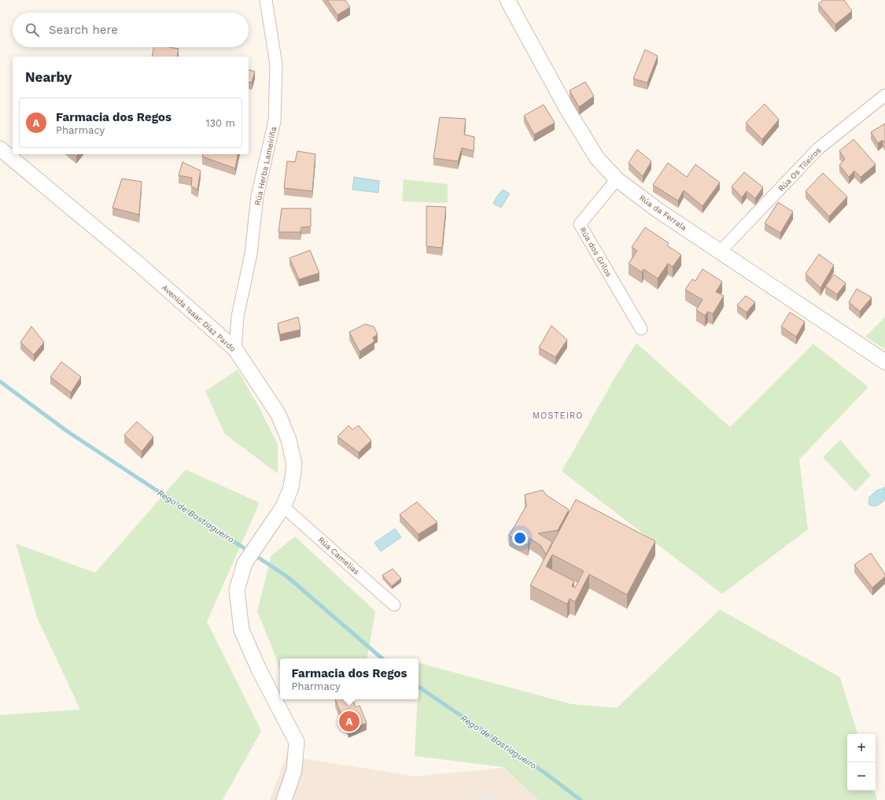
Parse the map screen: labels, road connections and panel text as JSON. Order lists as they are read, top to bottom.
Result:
{
  "streets": {
    "street": [
      "Rúa Herba Lameiriña",
      "Rúa Os Tileiros",
      "Rúa da Ferrala",
      "Rúa dos Grilos",
      "Avenida Isaac Díaz Pardo",
      "Rúa Camelias"
    ]
  },
  "crossings": [
    ["Rúa Herba Lameiriña", "Avenida Isaac Díaz Pardo"],
    ["Rúa Os Tileiros", "Rúa da Ferrala"],
    ["Rúa da Ferrala", "Rúa dos Grilos"],
    ["Avenida Isaac Díaz Pardo", "Rúa Camelias"]
  ],
  "districts": ["MOSTEIRO"],
  "water": ["Rego de Bastiagueiro"],
  "page": {
    "search": "Search here",
    "heading": "Nearby",
    "list": [
      {
        "mark": "A",
        "name": "Farmacia dos Regos",
        "note": "Pharmacy",
        "value": "130 m"
      }
    ],
    "popup": ["Farmacia dos Regos", "Pharmacy"],
    "pins": "A",
    "map_buttons": ["+", "−"]
  }
}
